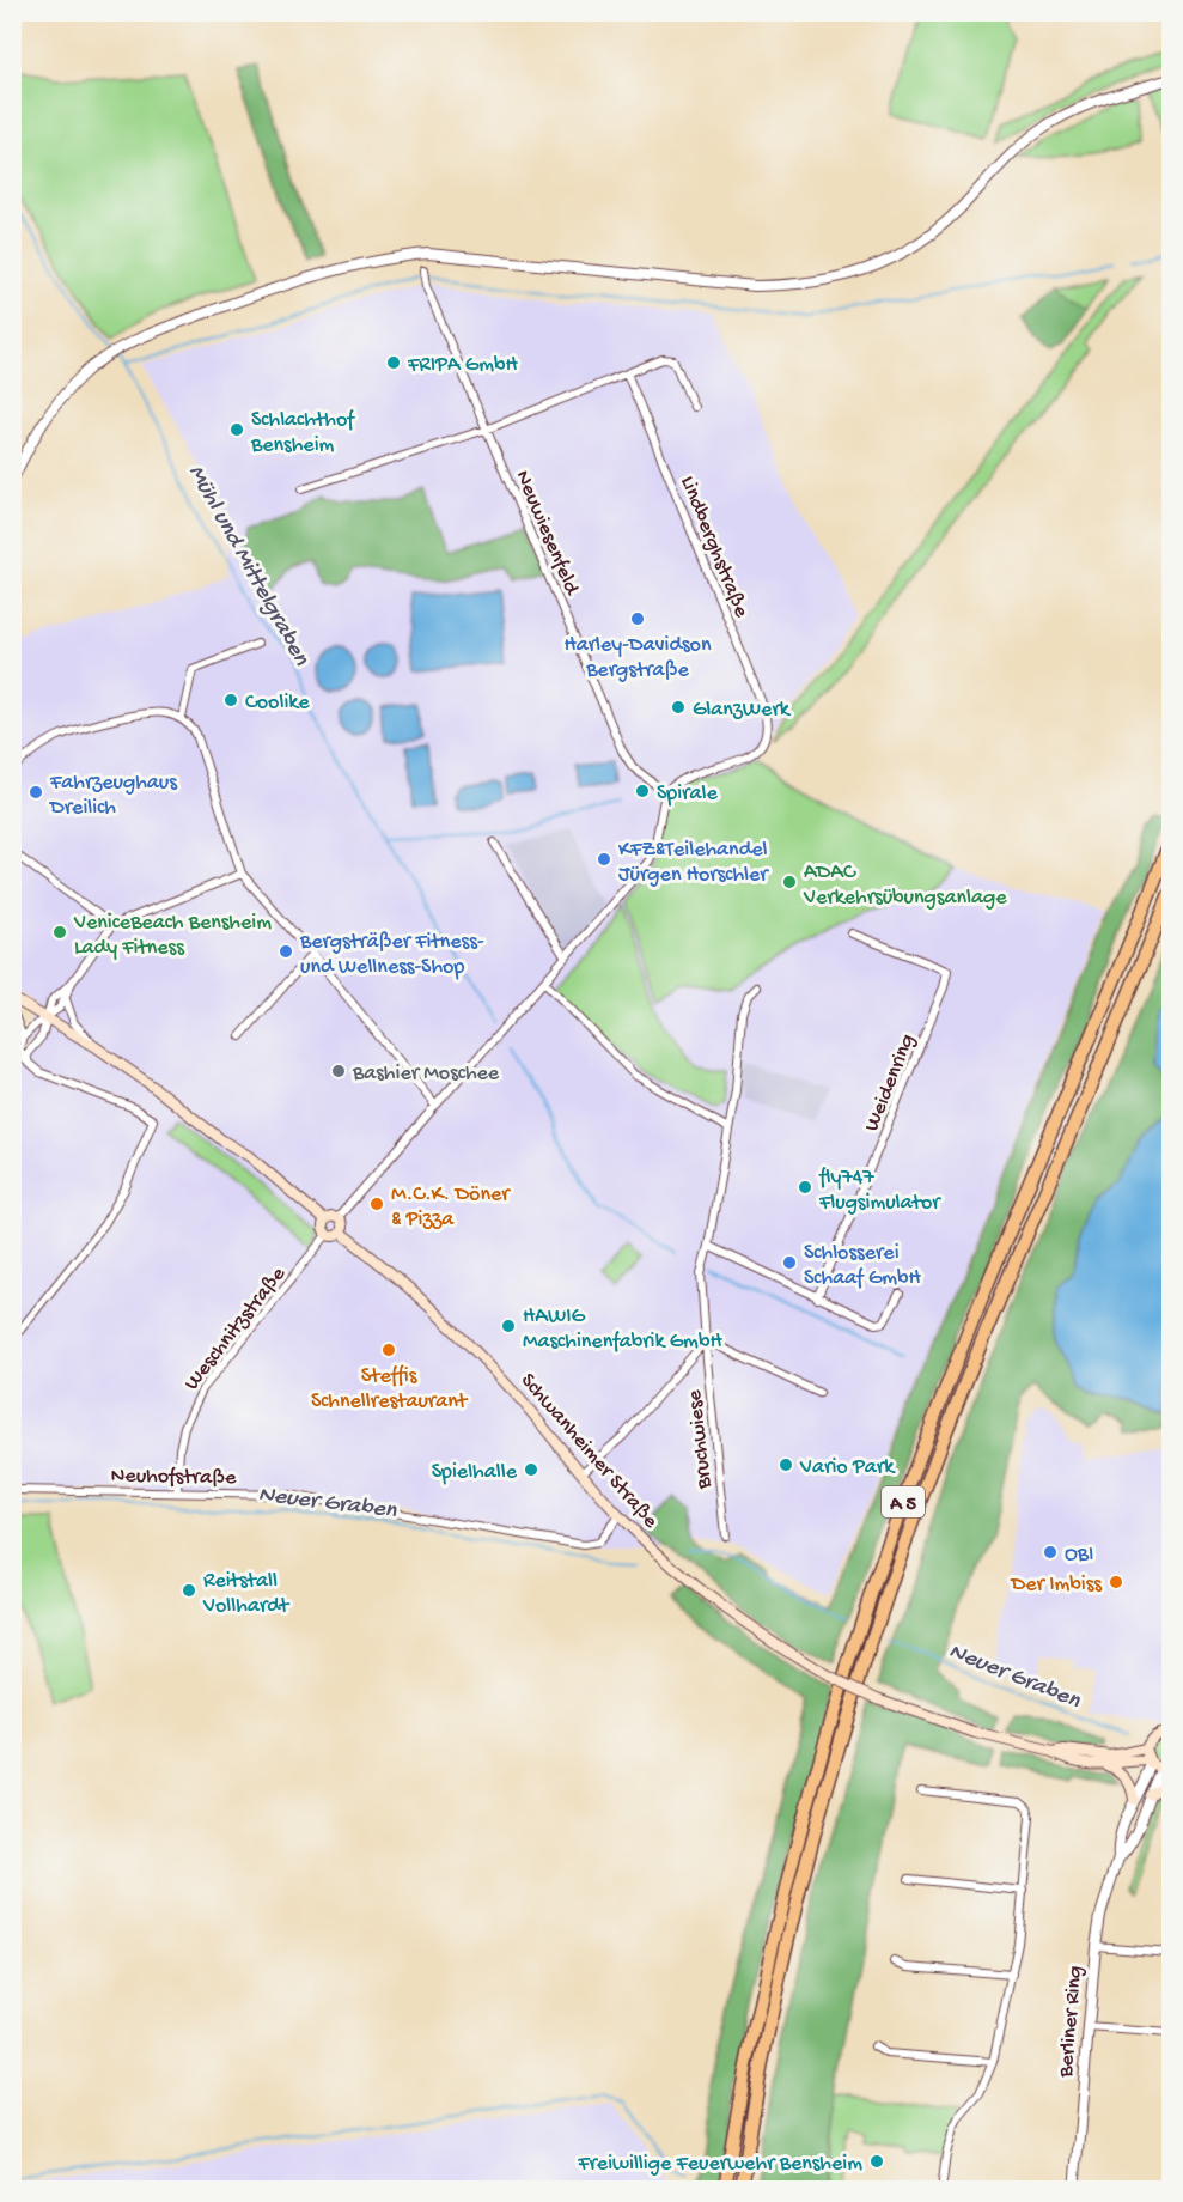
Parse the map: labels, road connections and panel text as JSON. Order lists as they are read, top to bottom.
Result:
{
  "streets": {
    "highway": ["A 5"],
    "main road": ["Schwanheimer Straße", "Berliner Ring"],
    "street": [
      "Neuwiesenfeld",
      "Lindberghstraße",
      "Weidenring",
      "Weschnitzstraße",
      "Bruchwiese",
      "Neuhofstraße"
    ]
  },
  "crossings": [
    ["Neuwiesenfeld", "Lindberghstraße"],
    ["Weschnitzstraße", "Schwanheimer Straße"],
    ["Weschnitzstraße", "Neuhofstraße"],
    ["Schwanheimer Straße", "Neuhofstraße"]
  ],
  "water": ["Mühl und Mittelgraben", "Neuer Graben"],
  "places": [
    "FRIPA GmbH",
    "Schlachthof Bensheim",
    "Harley-Davidson Bergstraße",
    "Coolike",
    "GlanzWerk",
    "Spirale",
    "Fahrzeughaus Dreilich",
    "KFZ&Teilehandel Jürgen Horschler",
    "ADAC Verkehrsübungsanlage",
    "VeniceBeach Bensheim Lady Fitness",
    "Bergsträßer Fitness- und Wellness-Shop",
    "Bashier Moschee",
    "fly747 Flugsimulator",
    "M.C.K. Döner & Pizza",
    "Schlosserei Schaaf GmbH",
    "HAWIG Maschinenfabrik GmbH",
    "Steffis Schnellrestaurant",
    "Vario Park",
    "Spielhalle",
    "OBI",
    "Der Imbiss",
    "Reitstall Vollhardt",
    "Freiwillige Feuerwehr Bensheim"
  ]
}
